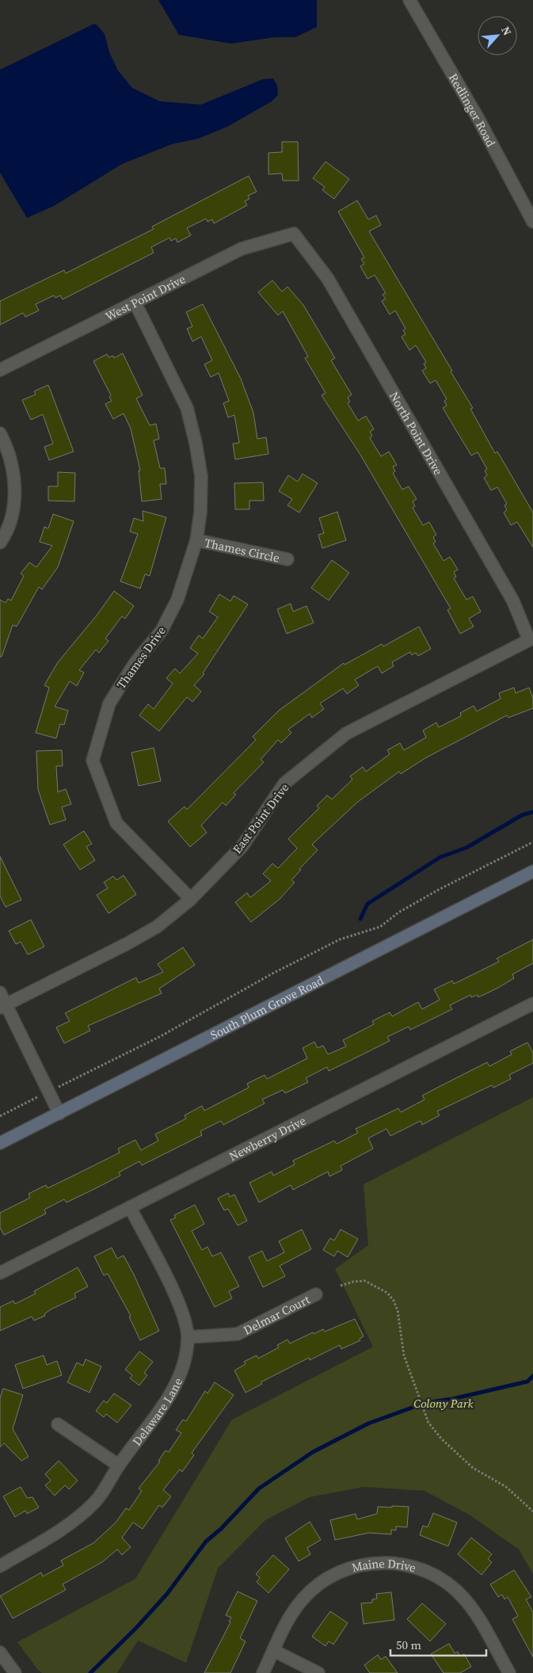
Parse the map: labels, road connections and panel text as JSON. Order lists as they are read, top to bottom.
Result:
{
  "streets": {
    "street": [
      "Redlinger Road",
      "West Point Drive",
      "North Point Drive",
      "Thames Circle",
      "Thames Drive",
      "East Point Drive",
      "South Plum Grove Road",
      "Newberry Drive",
      "Delmar Court",
      "Delaware Lane",
      "Maine Drive"
    ]
  },
  "crossings": [
    ["West Point Drive", "North Point Drive"],
    ["West Point Drive", "Thames Drive"],
    ["North Point Drive", "East Point Drive"],
    ["Thames Circle", "Thames Drive"],
    ["Thames Drive", "East Point Drive"],
    ["Newberry Drive", "Delaware Lane"],
    ["Delmar Court", "Delaware Lane"]
  ],
  "parks": ["Colony Park"],
  "scale_bar": "50 m",
  "north": "top right"
}
